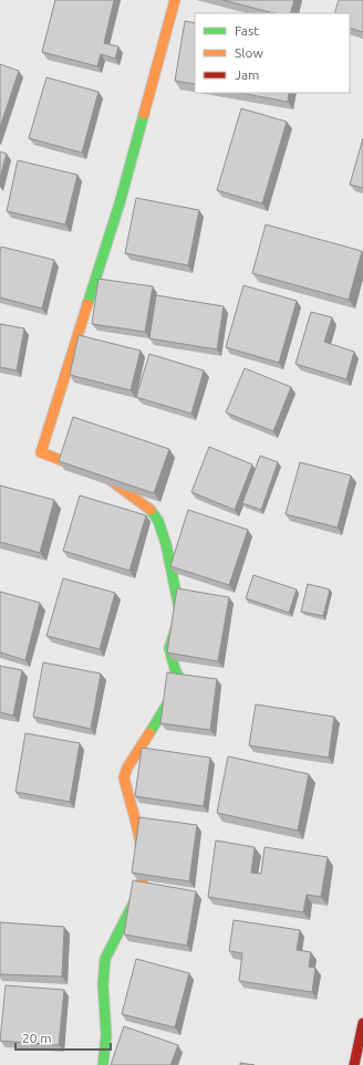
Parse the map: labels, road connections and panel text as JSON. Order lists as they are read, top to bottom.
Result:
{
  "legend": ["Fast", "Slow", "Jam"],
  "scale_bar": "20 m"
}
